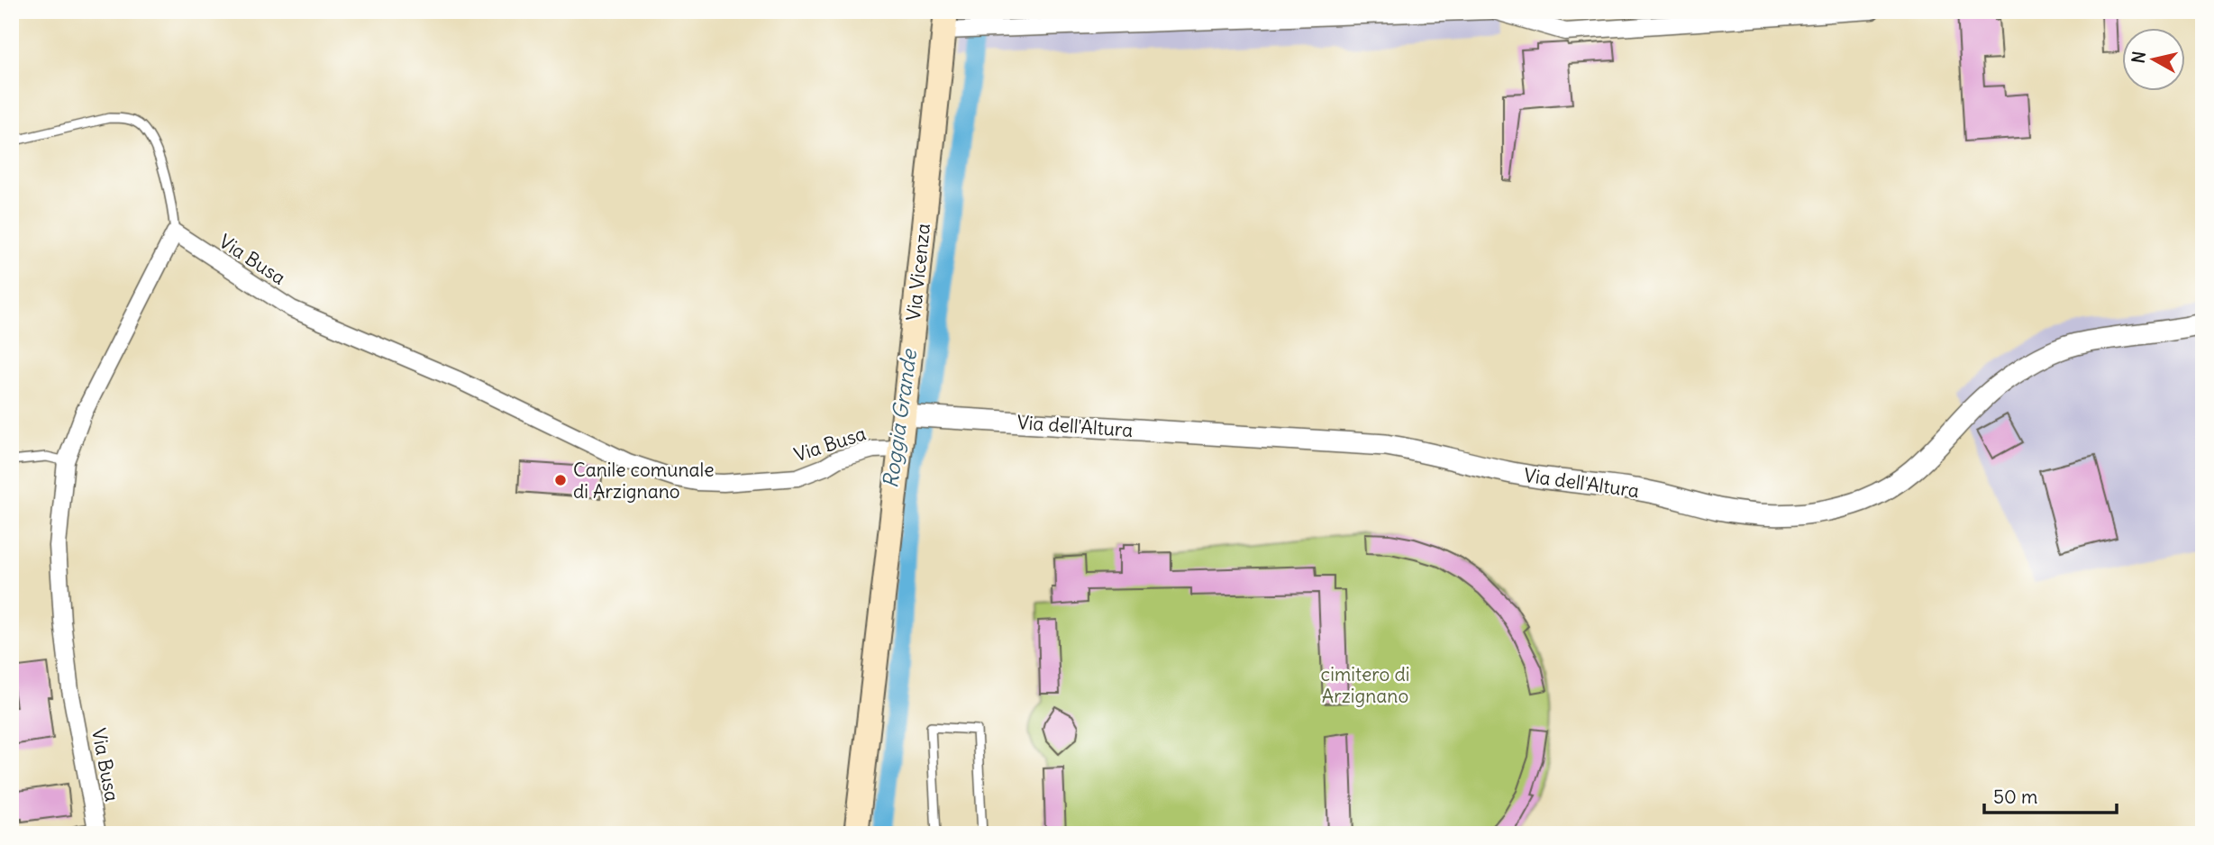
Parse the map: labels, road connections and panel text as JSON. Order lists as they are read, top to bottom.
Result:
{
  "streets": {
    "main road": ["Via Vicenza"],
    "street": ["Via Busa", "Via dell'Altura"]
  },
  "crossings": [
    ["Via Busa", "Via Vicenza"],
    ["Via Vicenza", "Via dell'Altura"]
  ],
  "water": ["Roggia Grande"],
  "parks": ["cimitero di Arzignano"],
  "places": ["Canile comunale di Arzignano"],
  "scale_bar": "50 m",
  "north": "left"
}
